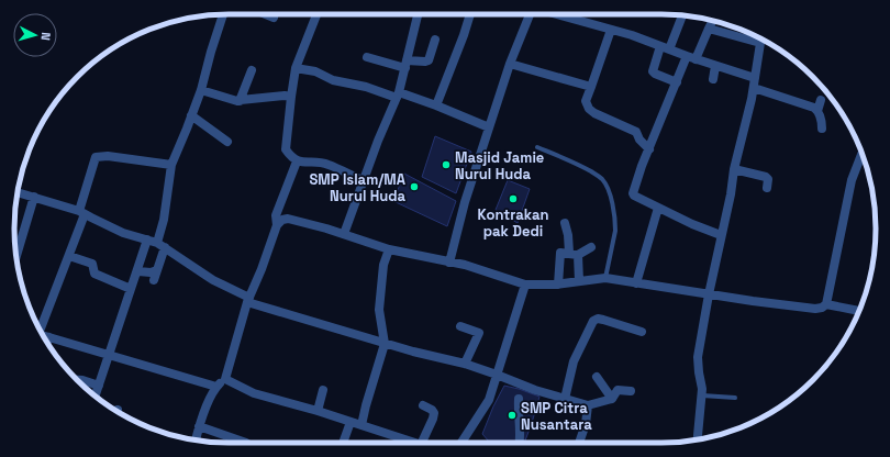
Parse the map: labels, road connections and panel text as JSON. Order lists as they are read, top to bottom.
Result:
{
  "places": [
    "Masjid Jamie Nurul Huda",
    "SMP Islam/MA Nurul Huda",
    "Kontrakan pak Dedi",
    "SMP Citra Nusantara"
  ],
  "north": "right"
}
